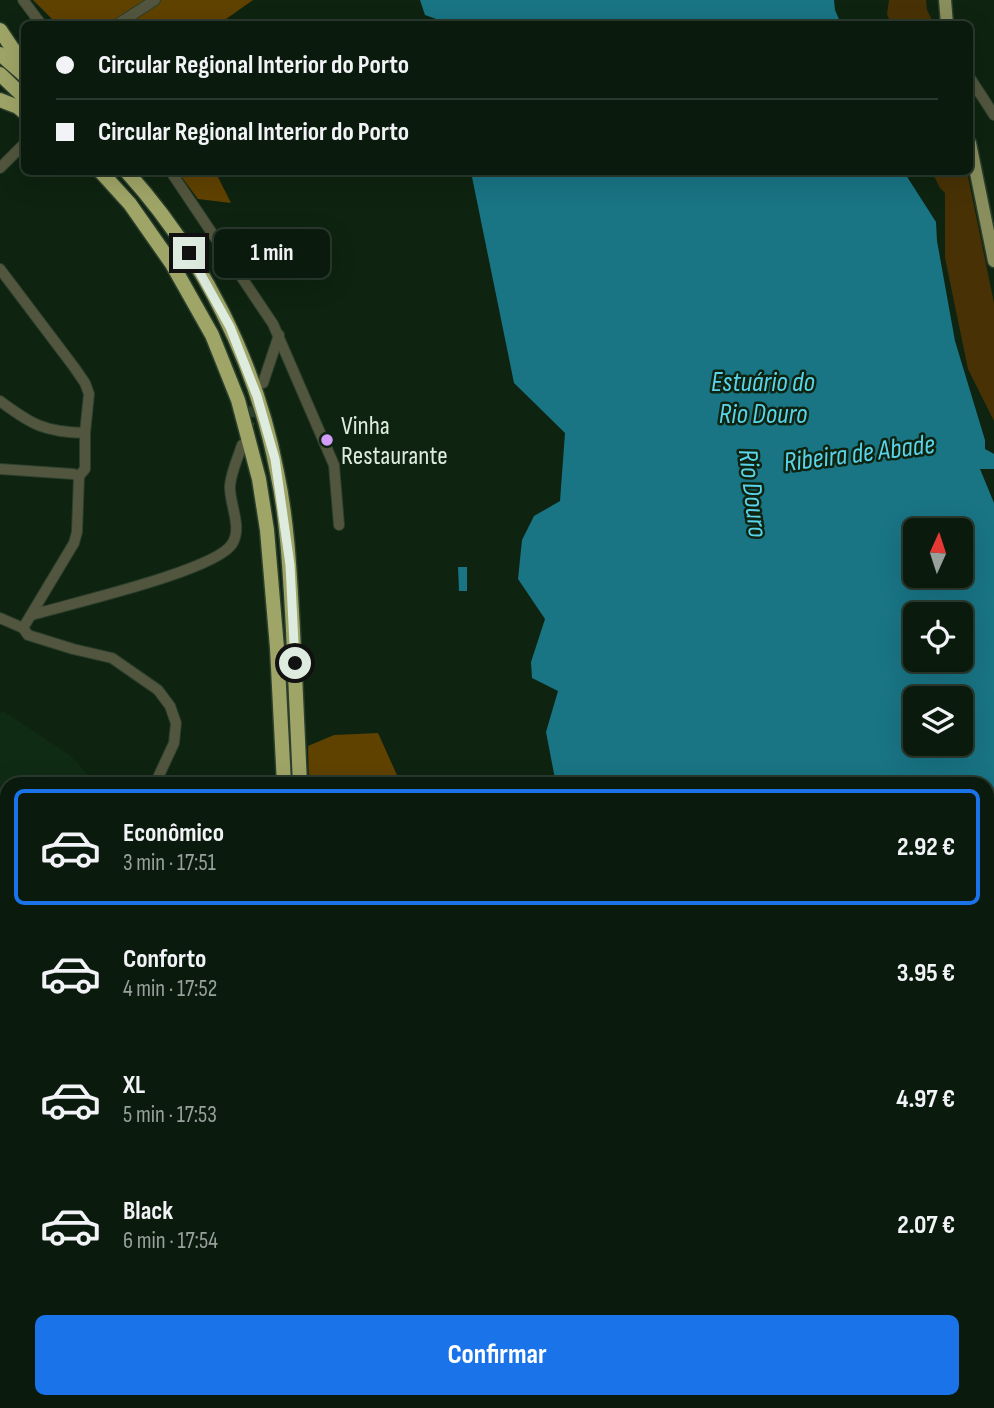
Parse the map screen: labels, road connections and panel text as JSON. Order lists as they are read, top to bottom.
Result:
{
  "water": ["Estuário do Rio Douro", "Ribeira de Abade", "Rio Douro"],
  "places": ["Vinha Restaurante"],
  "north": "top",
  "page": {
    "banner": ["Circular Regional Interior do Porto", "Circular Regional Interior do Porto"],
    "bubble": "1 min",
    "list": [
      {
        "name": "Econômico",
        "note": "3 min · 17:51",
        "value": "2.92 €"
      },
      {
        "name": "Conforto",
        "note": "4 min · 17:52",
        "value": "3.95 €"
      },
      {
        "name": "XL",
        "note": "5 min · 17:53",
        "value": "4.97 €"
      },
      {
        "name": "Black",
        "note": "6 min · 17:54",
        "value": "2.07 €"
      }
    ],
    "buttons": "Confirmar"
  }
}
